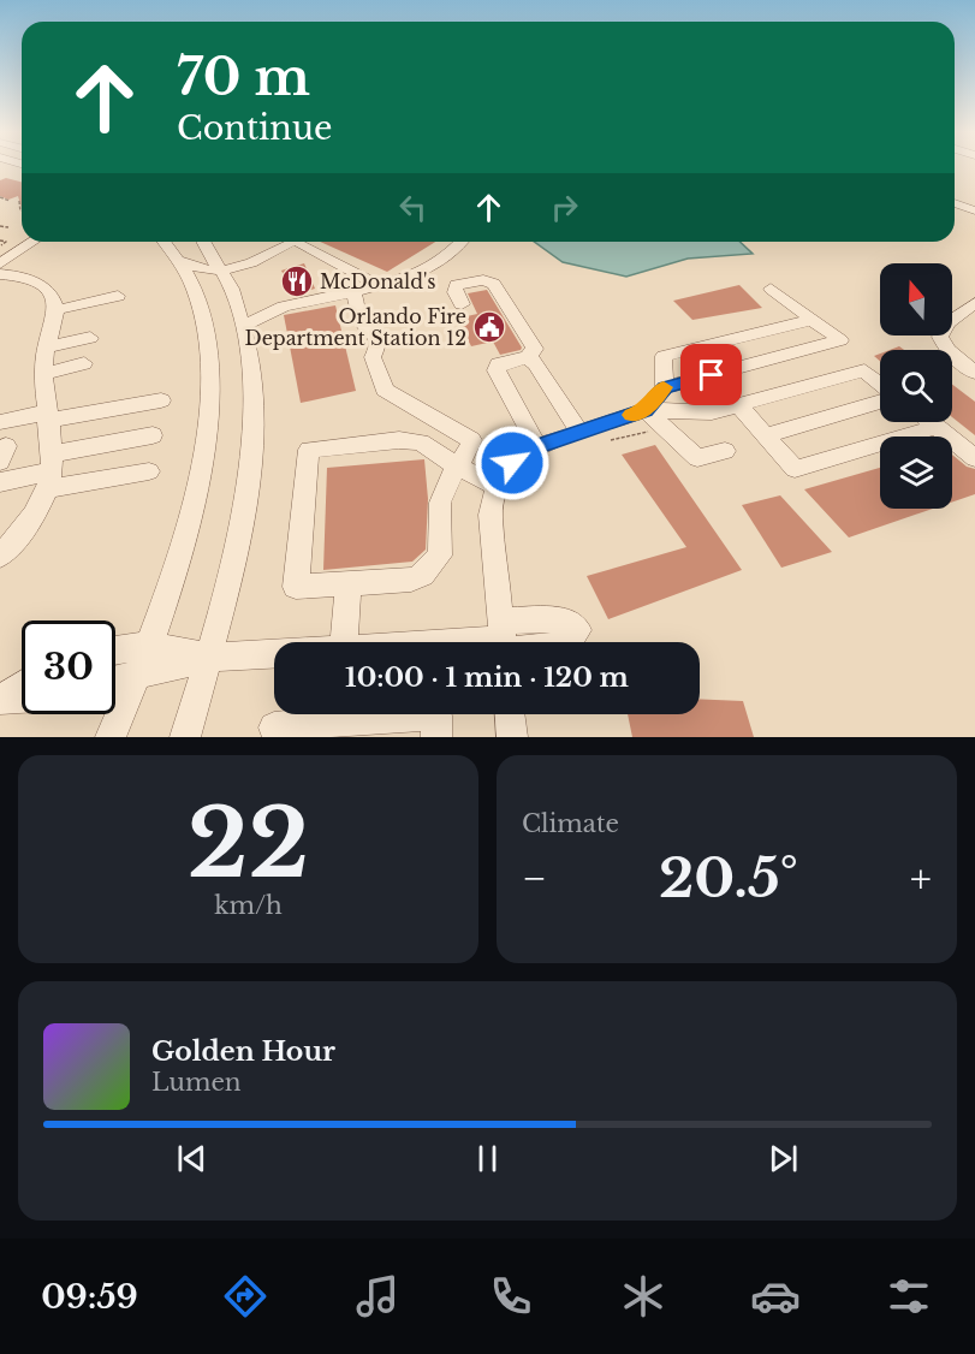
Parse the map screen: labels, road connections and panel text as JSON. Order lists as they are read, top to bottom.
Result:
{
  "places": {
    "restaurant": ["McDonald's"],
    "public building": ["Orlando Fire Department Station 12"]
  },
  "north": "top",
  "page": {
    "turn": ["70 m", "Continue"],
    "limit": "30",
    "trip": "10:00 · 1 min · 120 m",
    "tile": [
      ["22", "km/h"],
      "Climate"
    ],
    "heat": ["−", "20.5°", "+"],
    "song": ["Golden Hour", "Lumen"],
    "tabs": "09:59"
  }
}
